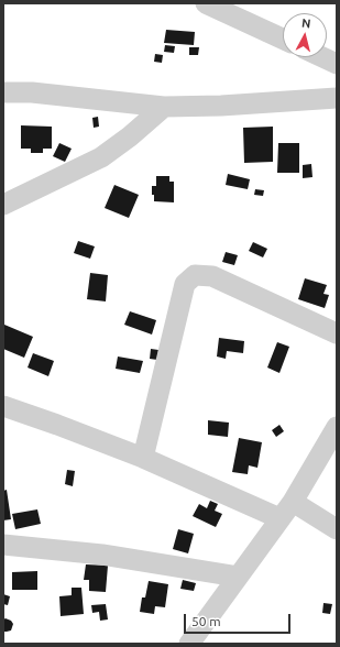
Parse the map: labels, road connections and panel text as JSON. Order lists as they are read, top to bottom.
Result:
{
  "scale_bar": "50 m",
  "north": "top"
}
